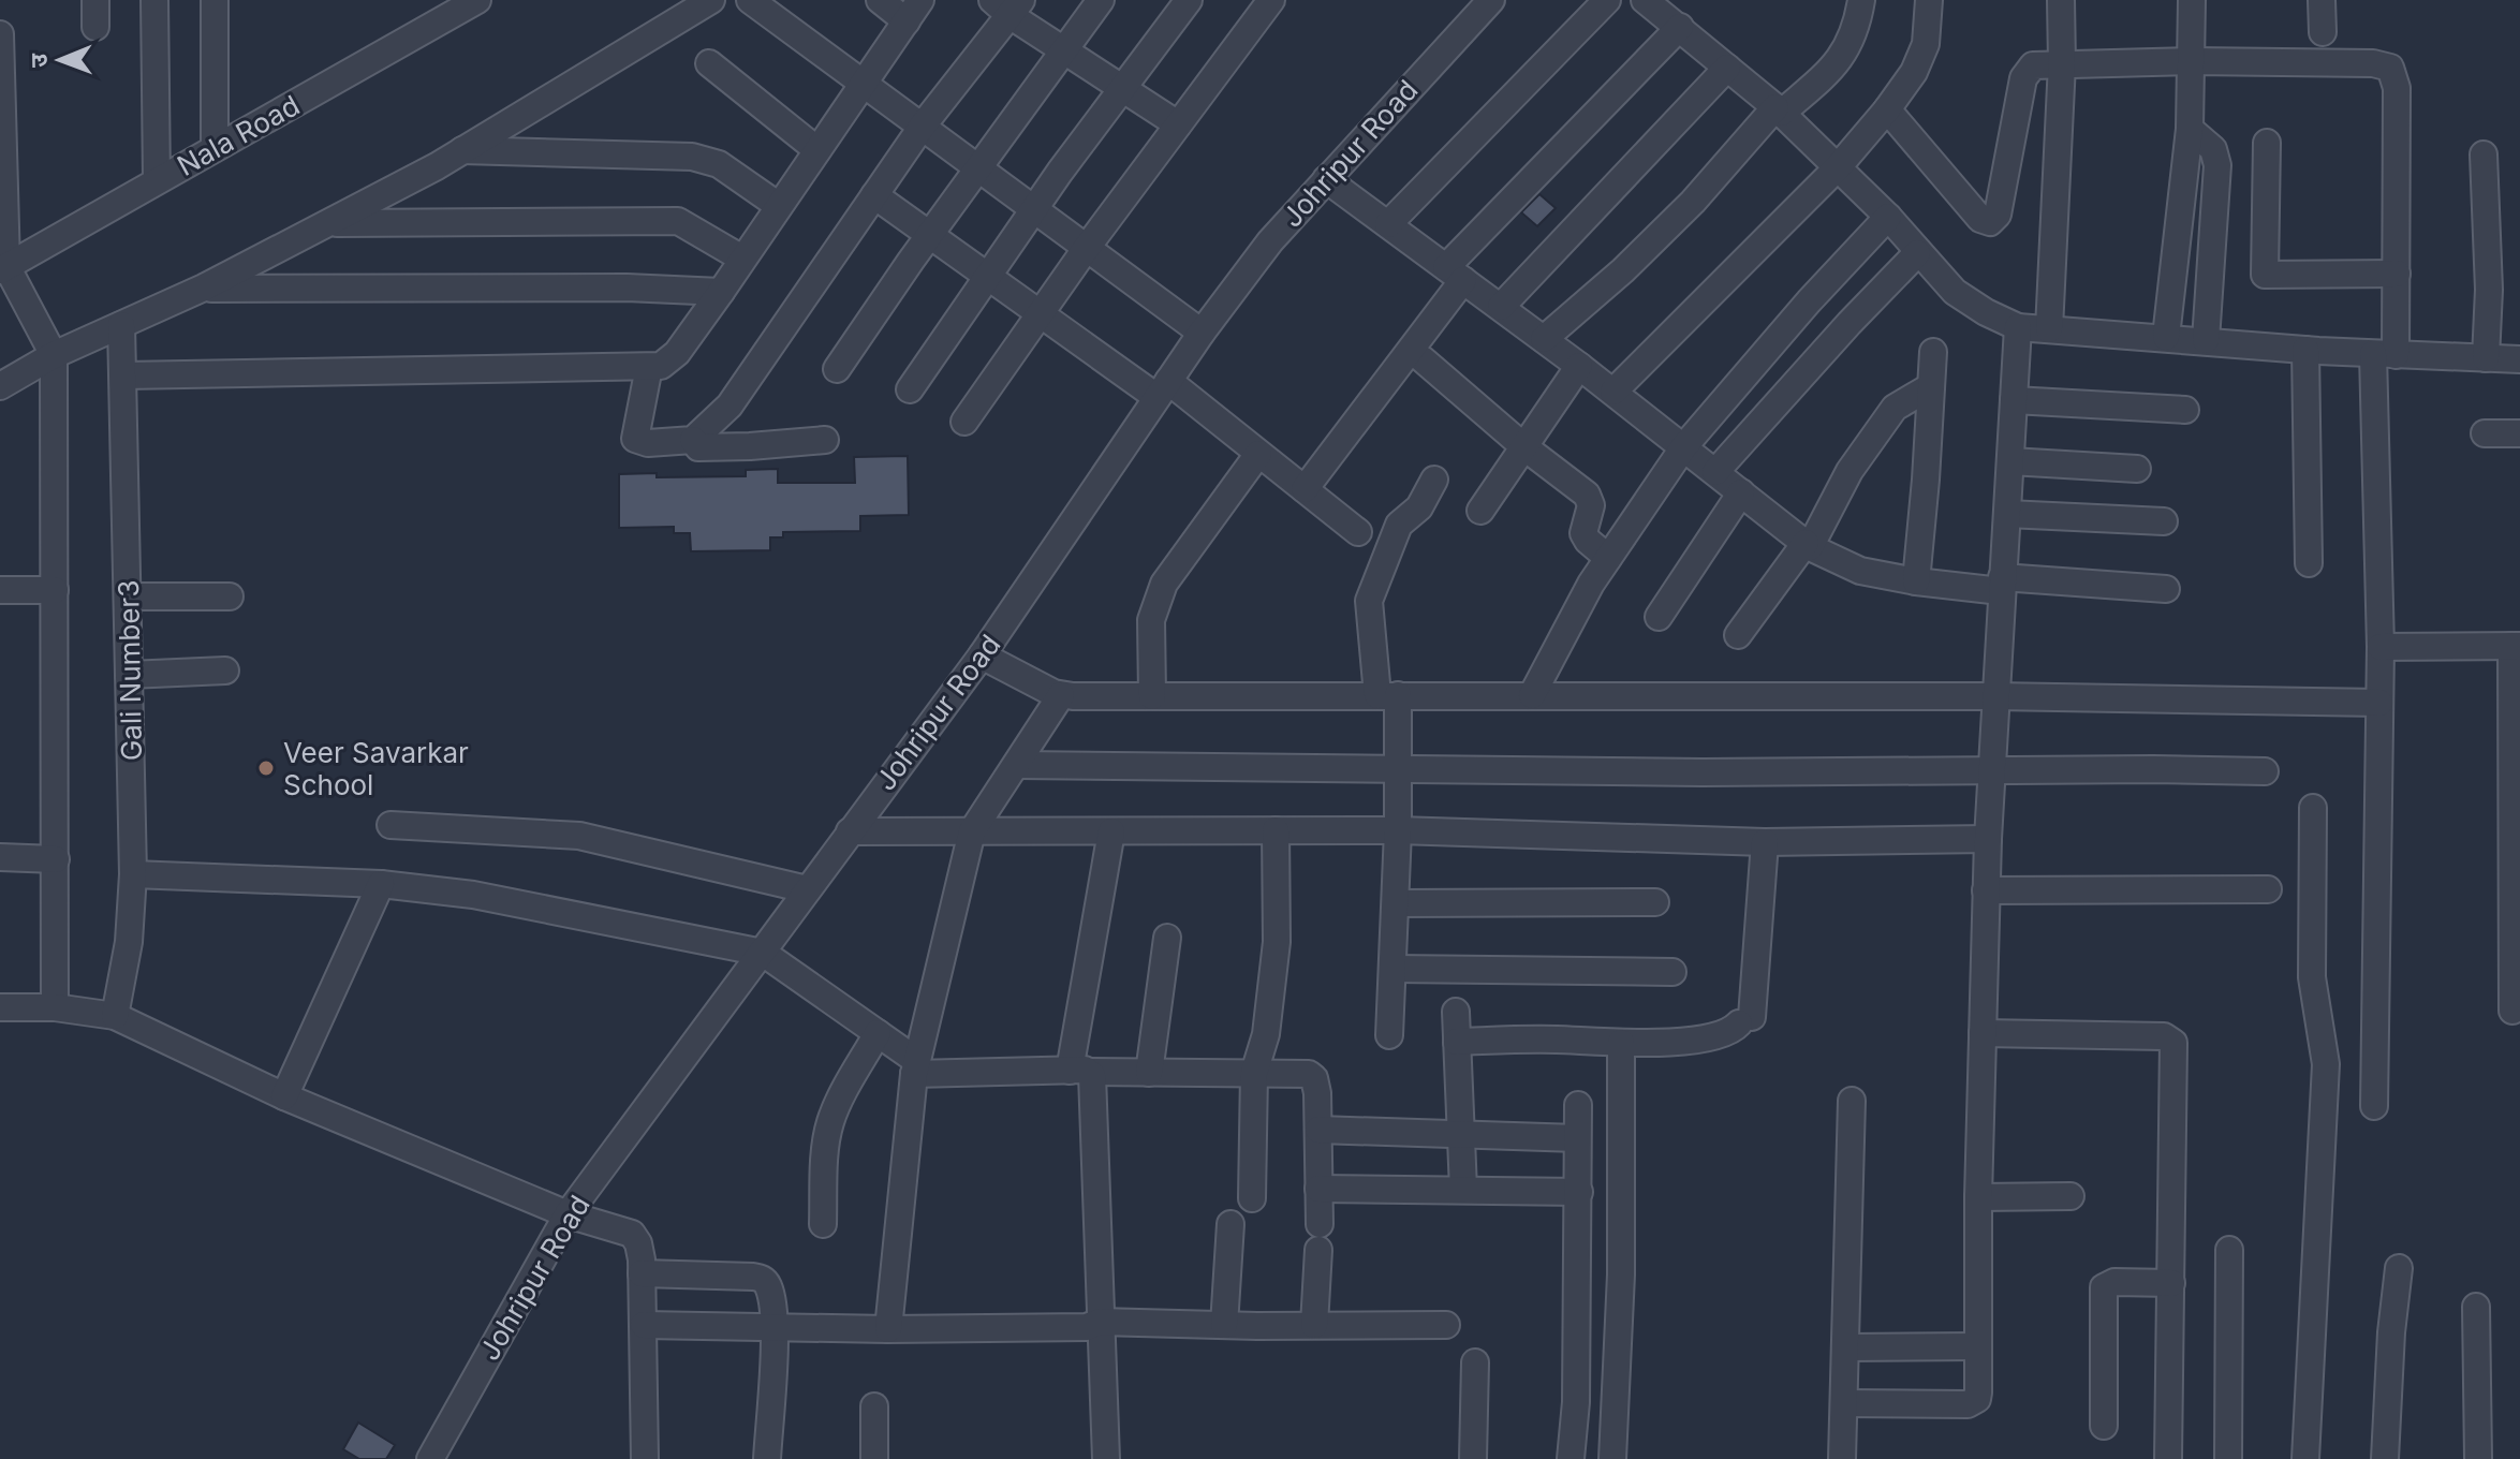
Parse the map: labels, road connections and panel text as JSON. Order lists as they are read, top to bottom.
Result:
{
  "streets": {
    "street": ["Nala Road", "Johripur Road", "Gali Number3"]
  },
  "places": ["Veer Savarkar School"],
  "north": "left"
}
